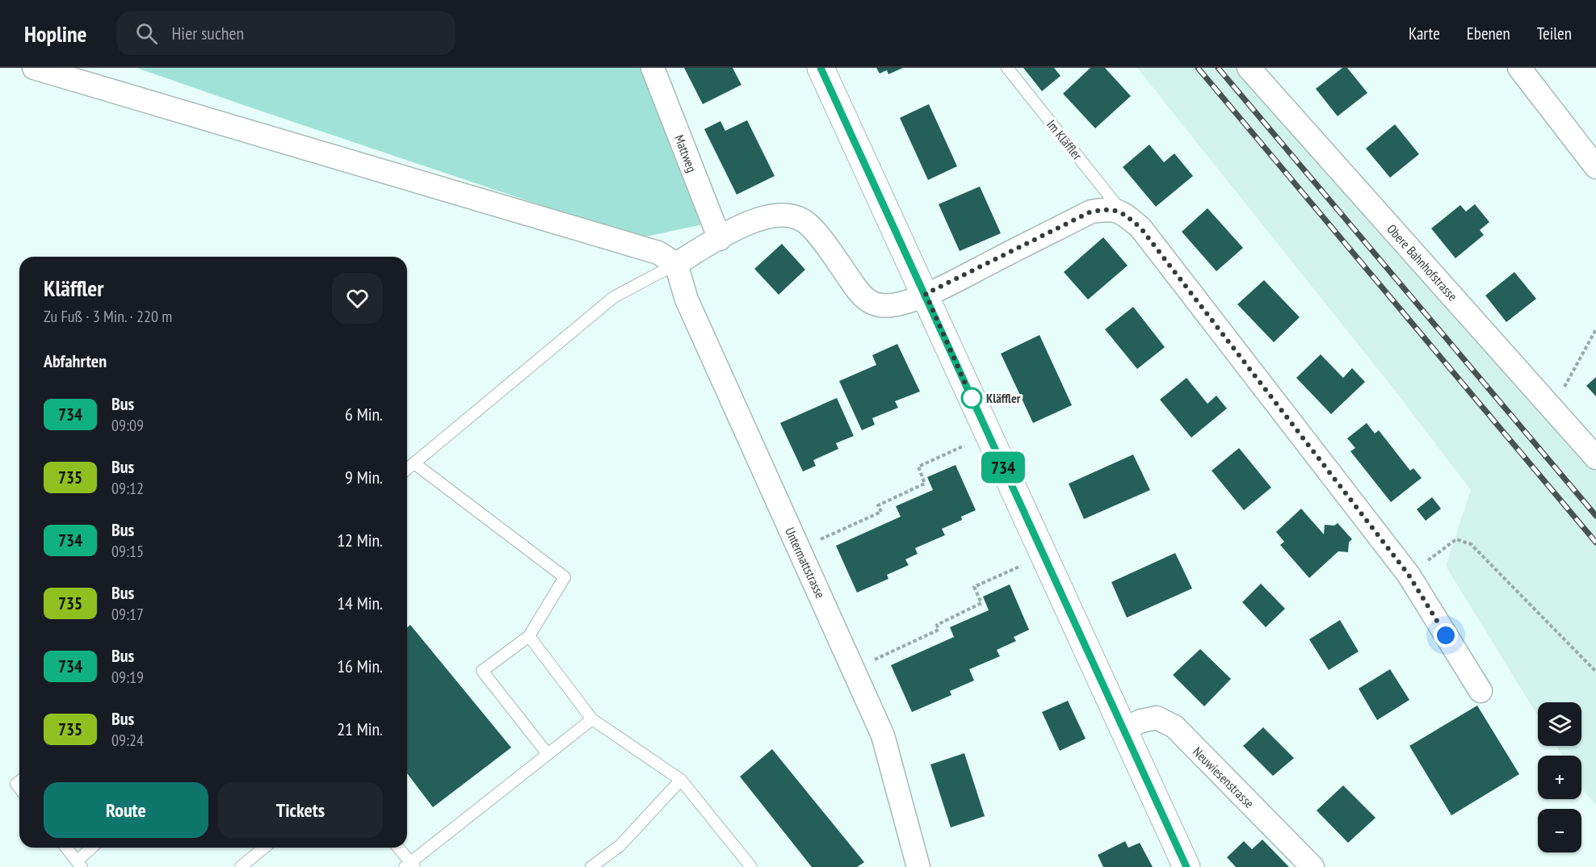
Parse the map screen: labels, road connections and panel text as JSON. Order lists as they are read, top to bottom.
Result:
{
  "streets": {
    "street": [
      "Im Kläffler",
      "Mattweg",
      "Obere Bahnhofstrasse",
      "Untermattstrasse",
      "Neuwiesenstrasse"
    ]
  },
  "places": ["Kläffler"],
  "lines": ["bus line 734"],
  "page": {
    "header": "Hopline",
    "search": "Hier suchen",
    "nav": ["Karte", "Ebenen", "Teilen"],
    "on_map": "734",
    "heading": [
      ["Kläffler", "Zu Fuß · 3 Min. · 220 m"],
      "Abfahrten"
    ],
    "list": [
      {
        "mark": "734",
        "name": "Bus",
        "note": "09:09",
        "value": "6 Min."
      },
      {
        "mark": "735",
        "name": "Bus",
        "note": "09:12",
        "value": "9 Min."
      },
      {
        "mark": "734",
        "name": "Bus",
        "note": "09:15",
        "value": "12 Min."
      },
      {
        "mark": "735",
        "name": "Bus",
        "note": "09:17",
        "value": "14 Min."
      },
      {
        "mark": "734",
        "name": "Bus",
        "note": "09:19",
        "value": "16 Min."
      },
      {
        "mark": "735",
        "name": "Bus",
        "note": "09:24",
        "value": "21 Min."
      }
    ],
    "map_buttons": ["+", "−"],
    "buttons": ["Route", "Tickets"]
  }
}
